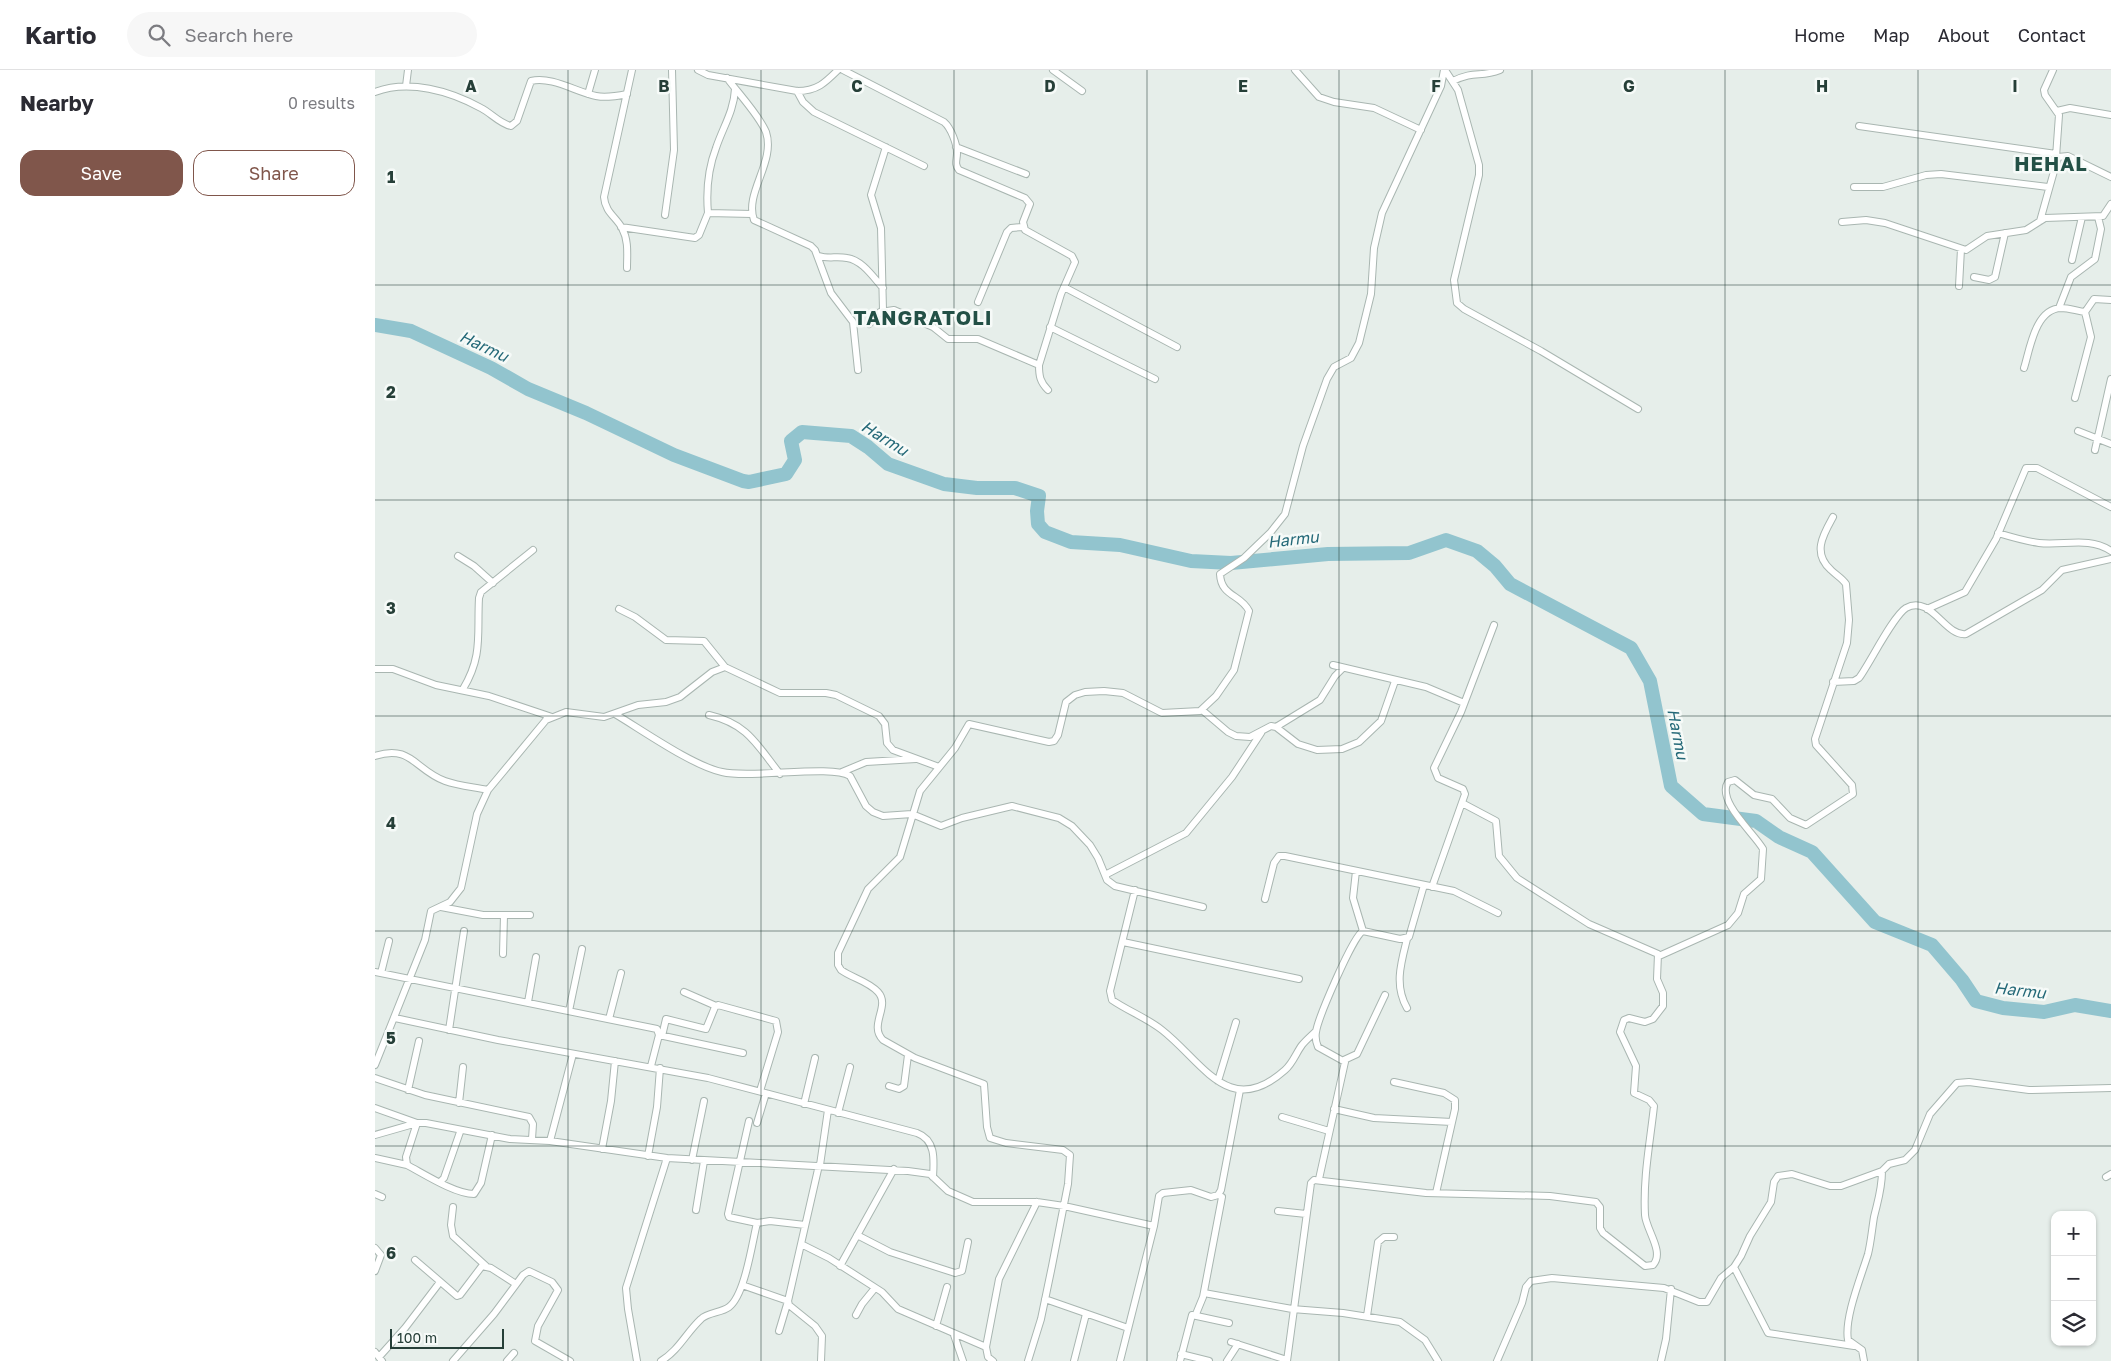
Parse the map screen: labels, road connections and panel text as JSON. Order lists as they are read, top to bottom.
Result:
{
  "districts": ["HEHAL", "TANGRATOLI"],
  "water": ["Harmu"],
  "scale_bar": "100 m",
  "page": {
    "header": "Kartio",
    "search": "Search here",
    "nav": [
      "Home",
      "Map",
      "About",
      "Contact"
    ],
    "heading": ["Nearby", "0 results"],
    "buttons": ["Save", "Share"],
    "map_buttons": ["+", "−"],
    "scale": "100 m"
  },
  "grid": {
    "columns": [
      "A",
      "B",
      "C",
      "D",
      "E",
      "F",
      "G",
      "H",
      "I"
    ],
    "rows": [
      "1",
      "2",
      "3",
      "4",
      "5",
      "6"
    ]
  }
}
